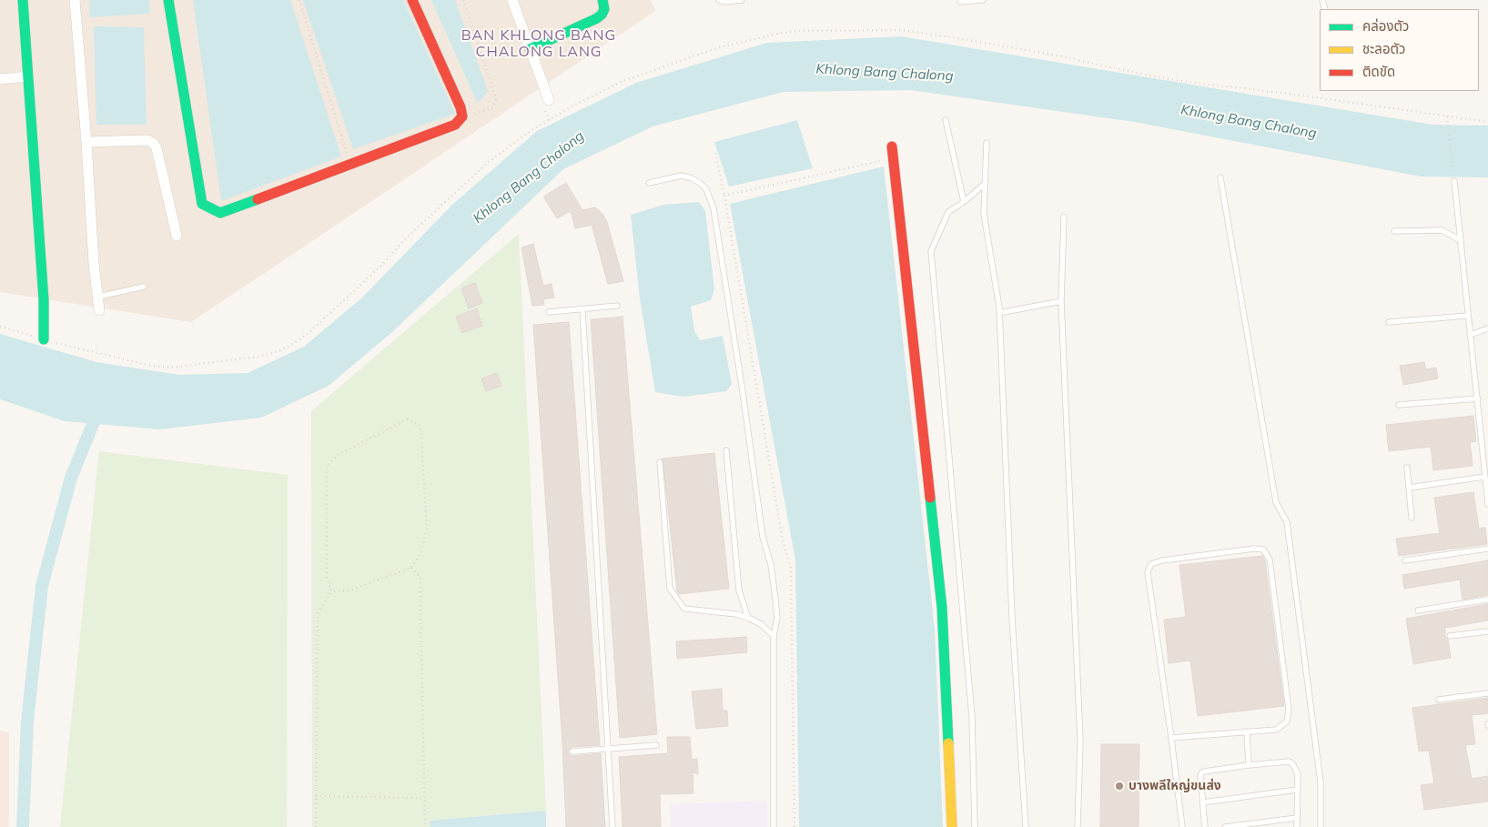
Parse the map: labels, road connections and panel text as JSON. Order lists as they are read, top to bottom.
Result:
{
  "districts": ["BAN KHLONG BANG CHALONG LANG"],
  "water": ["Khlong Bang Chalong"],
  "places": ["บางพลีใหญ่ขนส่ง"],
  "legend": ["คล่องตัว", "ชะลอตัว", "ติดขัด"]
}
